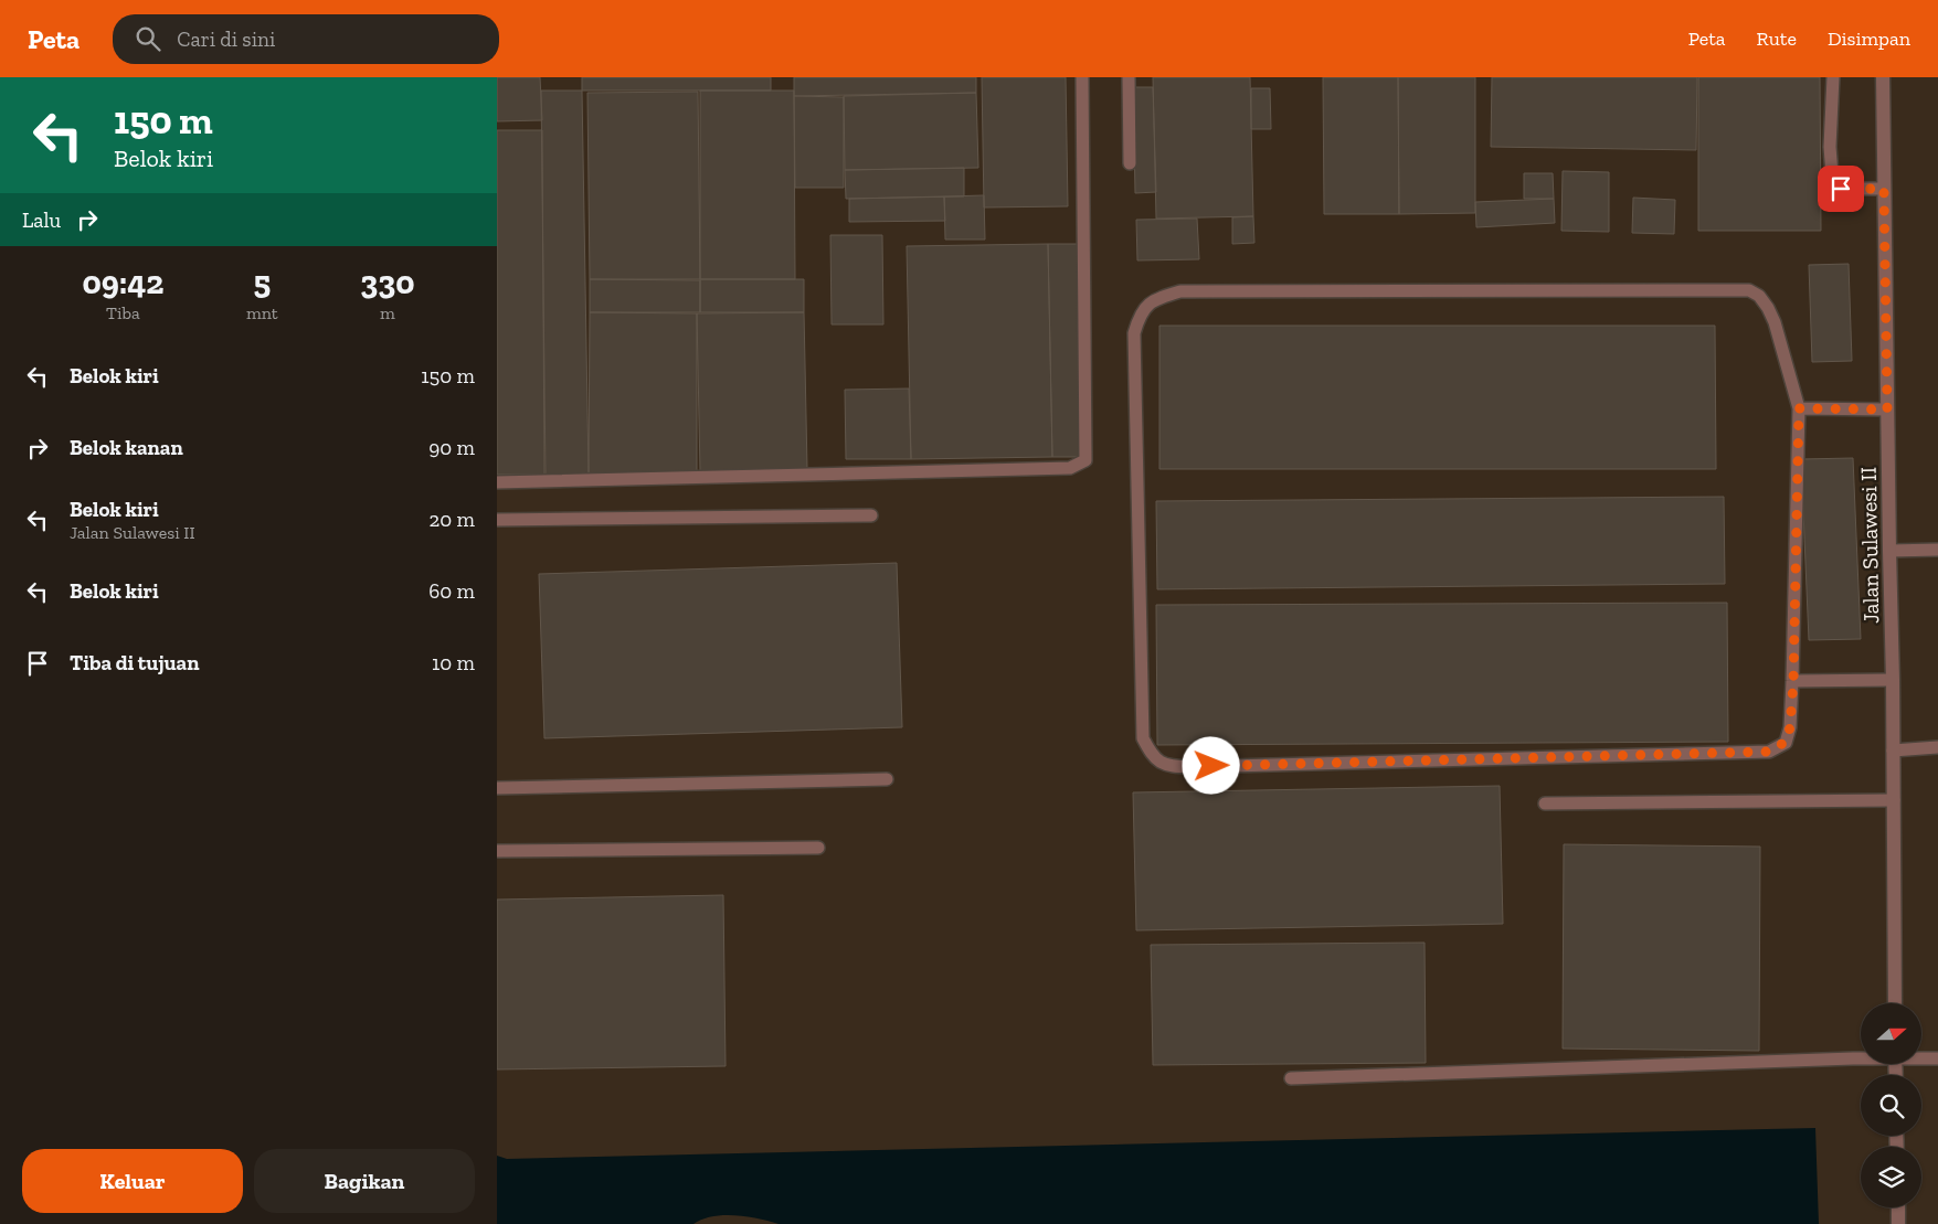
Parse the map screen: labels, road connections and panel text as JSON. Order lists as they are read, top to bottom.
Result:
{
  "streets": {
    "street": ["Jalan Sulawesi II"]
  },
  "north": "right",
  "page": {
    "header": "Peta",
    "search": "Cari di sini",
    "nav": ["Peta", "Rute", "Disimpan"],
    "turn": ["150 m", "Belok kiri"],
    "then": "Lalu",
    "eta": [
      "09:42",
      "Tiba",
      "5",
      "mnt",
      "330",
      "m"
    ],
    "list": [
      {
        "name": "Belok kiri",
        "value": "150 m"
      },
      {
        "name": "Belok kanan",
        "value": "90 m"
      },
      {
        "name": "Belok kiri",
        "note": "Jalan Sulawesi II",
        "value": "20 m"
      },
      {
        "name": "Belok kiri",
        "value": "60 m"
      },
      {
        "name": "Tiba di tujuan",
        "value": "10 m"
      }
    ],
    "buttons": ["Keluar", "Bagikan"]
  }
}
